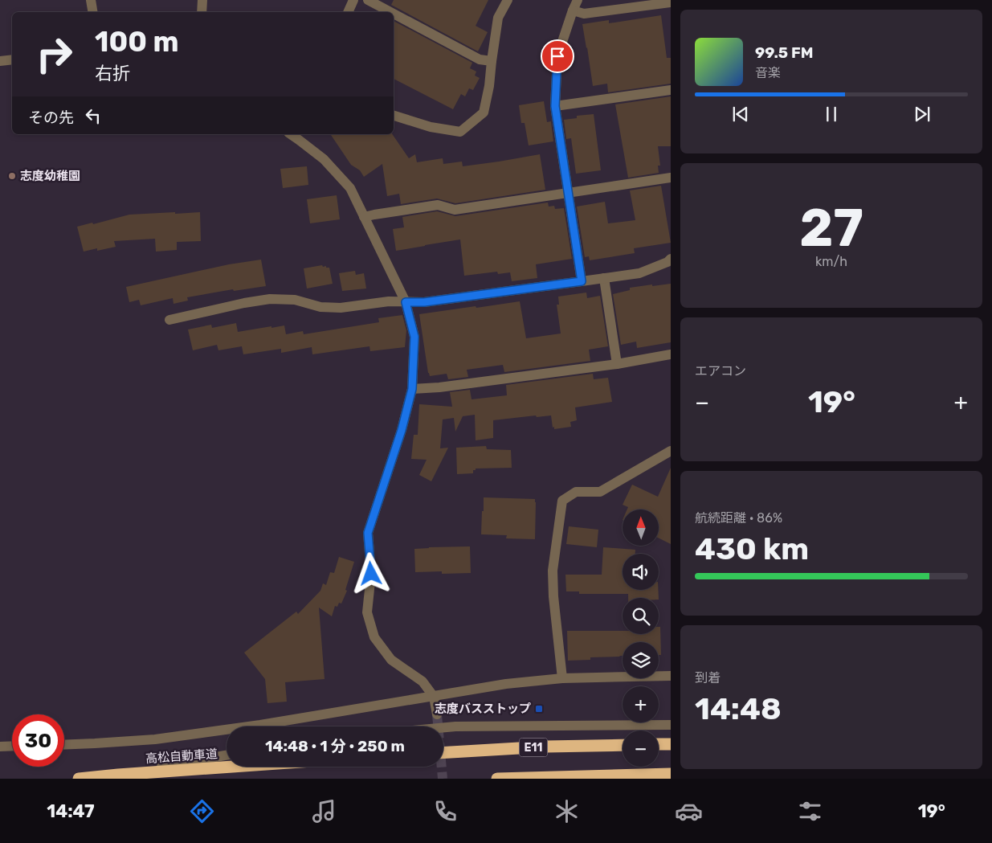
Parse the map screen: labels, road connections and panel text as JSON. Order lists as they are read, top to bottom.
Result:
{
  "streets": {
    "highway": ["E11", "高松自動車道"]
  },
  "places": {
    "other": ["志度幼稚園"],
    "transit": ["志度バスストップ"]
  },
  "north": "top",
  "page": {
    "turn": ["100 m", "右折"],
    "song": ["99.5 FM", "音楽"],
    "then": "その先",
    "tile": [
      ["27", "km/h"],
      "エアコン",
      ["航続距離 · 86%", "430 km"],
      ["到着", "14:48"]
    ],
    "heat": ["−", "19°", "+"],
    "map_buttons": ["+", "−"],
    "limit": "30",
    "trip": "14:48 · 1 分 · 250 m",
    "tabs": ["14:47", "19°"]
  }
}
